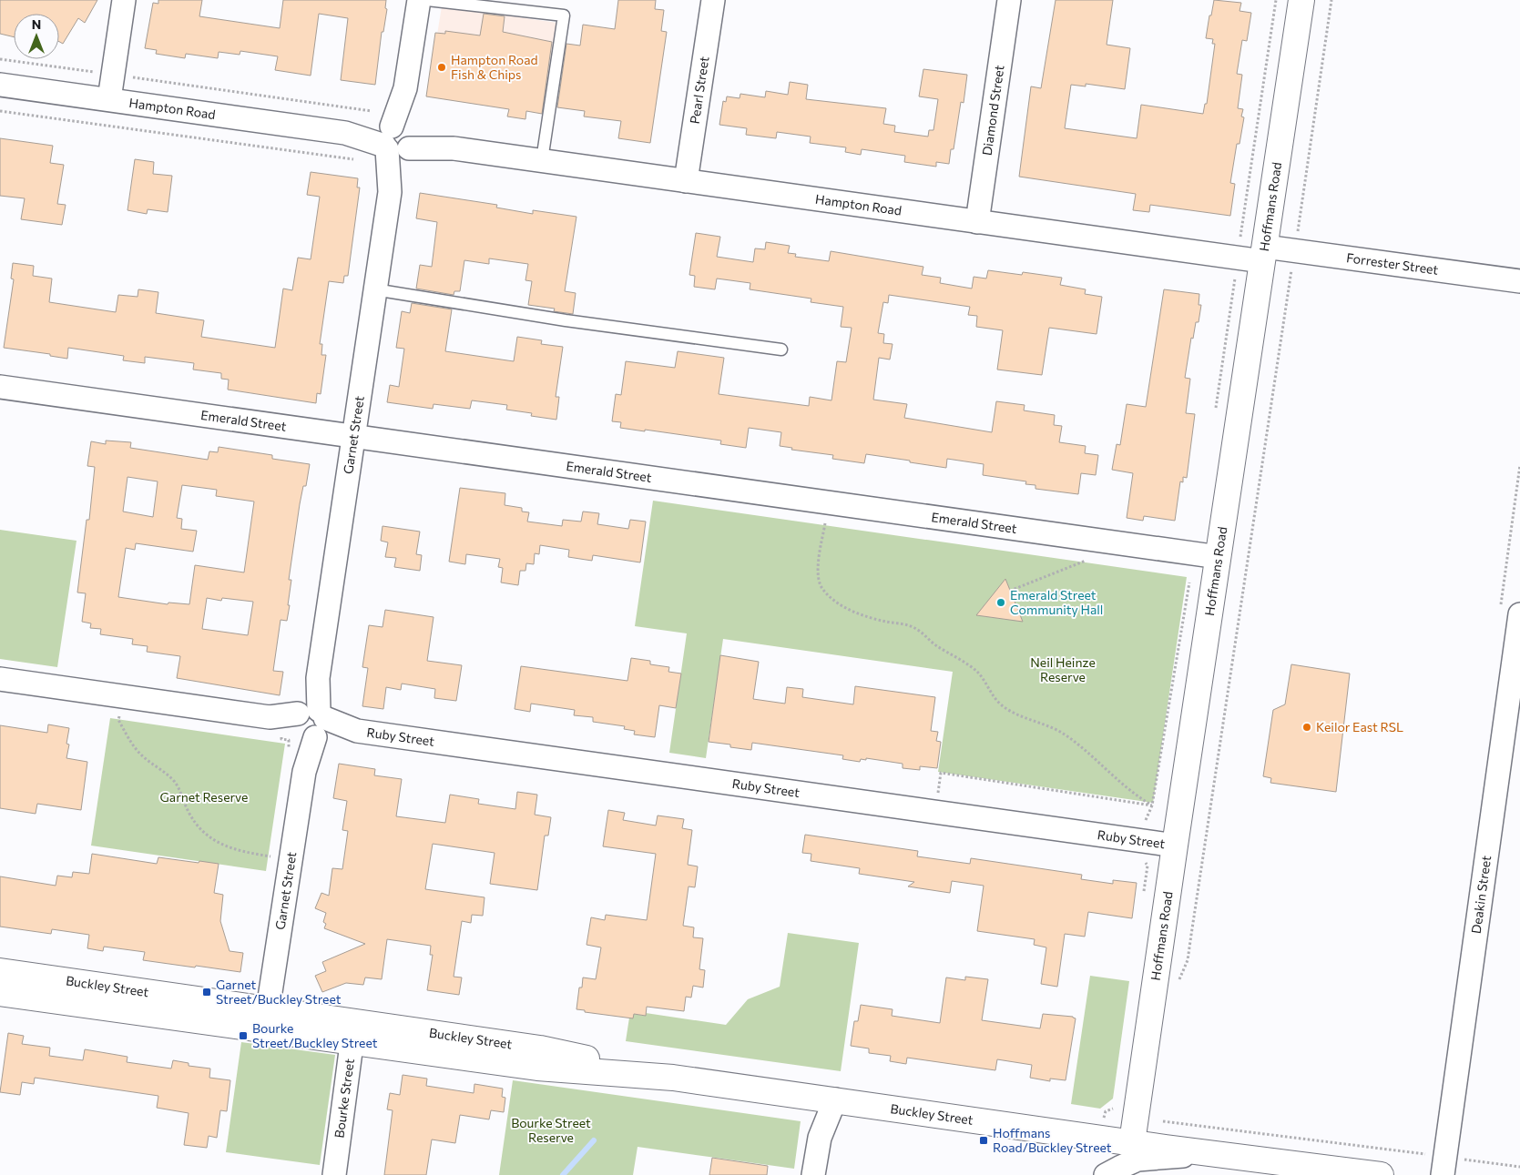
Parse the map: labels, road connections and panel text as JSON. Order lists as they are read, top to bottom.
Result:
{
  "streets": {
    "main road": ["Hoffmans Road", "Buckley Street"],
    "street": [
      "Pearl Street",
      "Hampton Road",
      "Diamond Street",
      "Forrester Street",
      "Emerald Street",
      "Garnet Street",
      "Ruby Street",
      "Deakin Street",
      "Bourke Street"
    ]
  },
  "crossings": [
    ["Pearl Street", "Hampton Road"],
    ["Hampton Road", "Diamond Street"],
    ["Hampton Road", "Hoffmans Road"],
    ["Hampton Road", "Forrester Street"],
    ["Hampton Road", "Garnet Street"],
    ["Hoffmans Road", "Forrester Street"],
    ["Hoffmans Road", "Emerald Street"],
    ["Hoffmans Road", "Ruby Street"],
    ["Hoffmans Road", "Buckley Street"],
    ["Emerald Street", "Garnet Street"],
    ["Garnet Street", "Ruby Street"],
    ["Garnet Street", "Buckley Street"],
    ["Buckley Street", "Bourke Street"]
  ],
  "parks": ["Neil Heinze Reserve", "Garnet Reserve", "Bourke Street Reserve"],
  "places": {
    "other": ["Hampton Road Fish & Chips", "Emerald Street Community Hall", "Keilor East RSL"],
    "transit": ["Garnet Street/Buckley Street", "Bourke Street/Buckley Street", "Hoffmans Road/Buckley Street"]
  },
  "north": "top"
}
